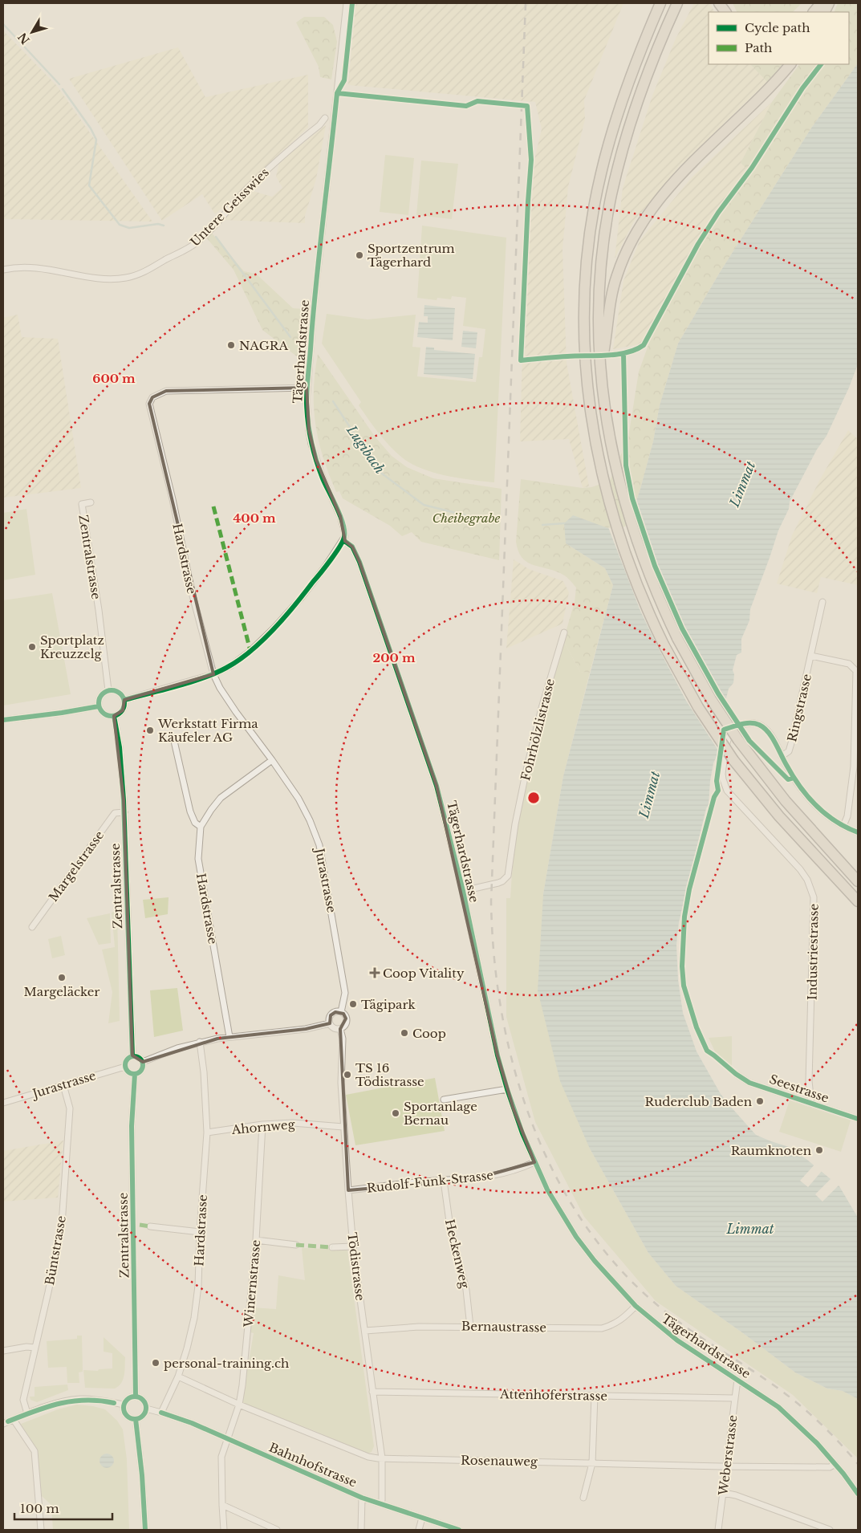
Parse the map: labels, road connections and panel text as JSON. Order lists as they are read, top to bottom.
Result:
{
  "streets": {
    "street": [
      "Untere Geisswies",
      "Tägerhardstrasse",
      "Zentralstrasse",
      "Hardstrasse",
      "Ringstrasse",
      "Fohrhölzlistrasse",
      "Margelstrasse",
      "Jurastrasse",
      "Industriestrasse",
      "Seestrasse",
      "Ahornweg",
      "Rudolf-Funk-Strasse",
      "Büntstrasse",
      "Heckenweg",
      "Tödistrasse",
      "Winernstrasse",
      "Bernaustrasse",
      "Attenhoferstrasse",
      "Weberstrasse",
      "Rosenauweg",
      "Bahnhofstrasse"
    ]
  },
  "crossings": [
    ["Tägerhardstrasse", "Hardstrasse"],
    ["Tägerhardstrasse", "Fohrhölzlistrasse"],
    ["Tägerhardstrasse", "Rudolf-Funk-Strasse"],
    ["Tägerhardstrasse", "Bernaustrasse"],
    ["Tägerhardstrasse", "Weberstrasse"],
    ["Tägerhardstrasse", "Rosenauweg"],
    ["Zentralstrasse", "Margelstrasse"],
    ["Zentralstrasse", "Jurastrasse"],
    ["Zentralstrasse", "Bahnhofstrasse"],
    ["Hardstrasse", "Jurastrasse"],
    ["Hardstrasse", "Ahornweg"],
    ["Hardstrasse", "Rosenauweg"],
    ["Hardstrasse", "Bahnhofstrasse"],
    ["Jurastrasse", "Büntstrasse"],
    ["Jurastrasse", "Tödistrasse"],
    ["Industriestrasse", "Seestrasse"],
    ["Ahornweg", "Tödistrasse"],
    ["Ahornweg", "Winernstrasse"],
    ["Rudolf-Funk-Strasse", "Heckenweg"],
    ["Rudolf-Funk-Strasse", "Tödistrasse"],
    ["Heckenweg", "Bernaustrasse"],
    ["Tödistrasse", "Bernaustrasse"],
    ["Tödistrasse", "Attenhoferstrasse"],
    ["Tödistrasse", "Rosenauweg"],
    ["Tödistrasse", "Bahnhofstrasse"],
    ["Winernstrasse", "Rosenauweg"],
    ["Winernstrasse", "Bahnhofstrasse"],
    ["Attenhoferstrasse", "Weberstrasse"],
    ["Weberstrasse", "Rosenauweg"]
  ],
  "water": ["Lugibach", "Limmat"],
  "parks": ["Cheibegrabe"],
  "places": {
    "other": [
      "Sportzentrum Tägerhard",
      "NAGRA",
      "Sportplatz Kreuzzelg",
      "Werkstatt Firma Käufeler AG",
      "Margeläcker",
      "Tägipark",
      "Coop",
      "TS 16 Tödistrasse",
      "Ruderclub Baden",
      "Sportanlage Bernau",
      "Raumknoten",
      "personal-training.ch"
    ],
    "health": ["Coop Vitality"]
  },
  "legend": ["Cycle path", "Path"],
  "scale_bar": "100 m",
  "north": "bottom left",
  "rings": ["600 m", "400 m", "200 m"]
}
